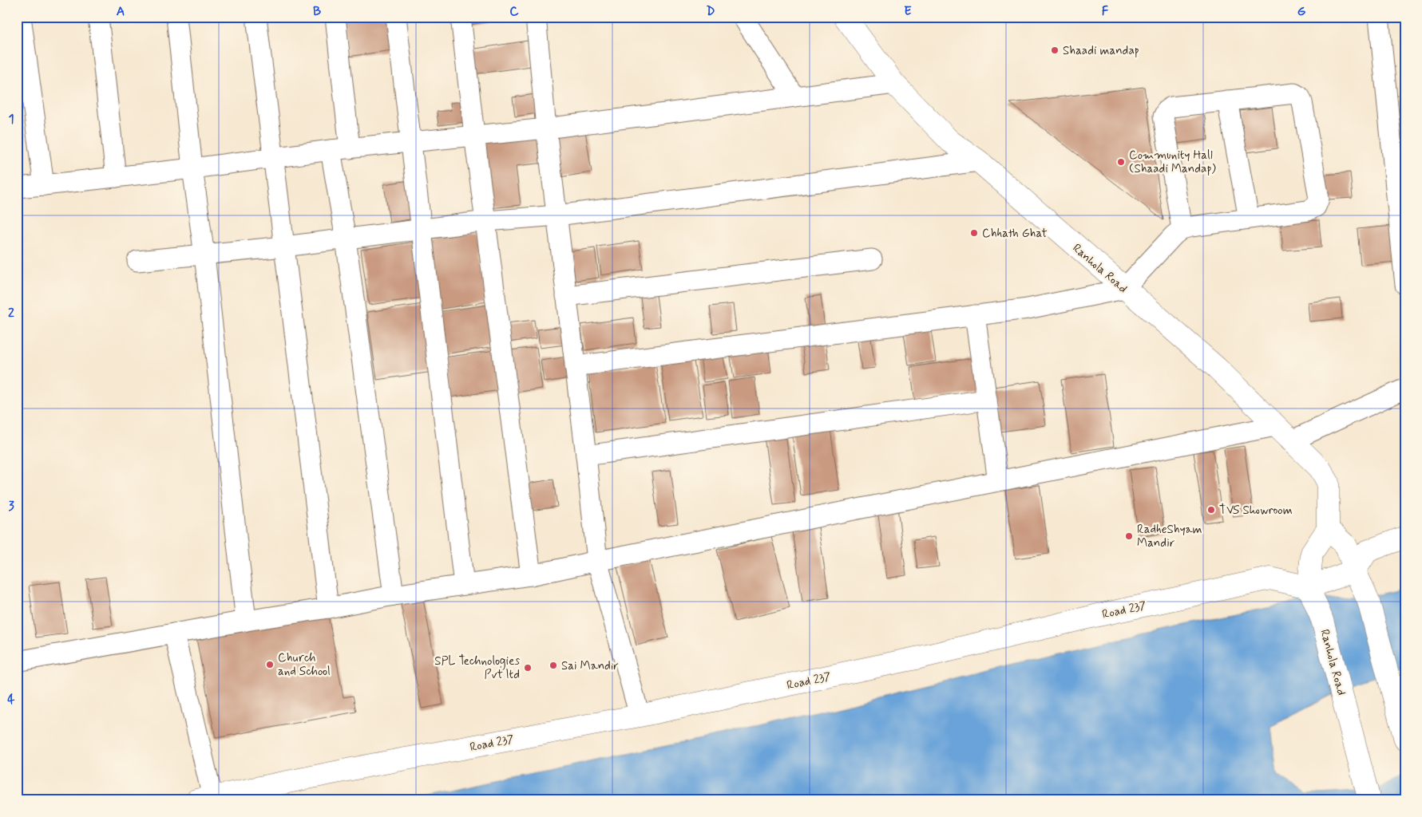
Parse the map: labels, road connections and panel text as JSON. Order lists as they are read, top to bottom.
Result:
{
  "streets": {
    "street": ["Ranhola Road", "Road 237"]
  },
  "crossings": [
    ["Ranhola Road", "Road 237"]
  ],
  "places": [
    "Shaadi mandap",
    "Community Hall (Shaadi Mandap)",
    "Chhath Ghat",
    "TVS Showroom",
    "RadheShyam Mandir",
    "Church and School",
    "Sai Mandir",
    "SPL Technologies Pvt ltd"
  ],
  "grid": {
    "columns": [
      "A",
      "B",
      "C",
      "D",
      "E",
      "F",
      "G"
    ],
    "rows": [
      "1",
      "2",
      "3",
      "4"
    ]
  }
}
